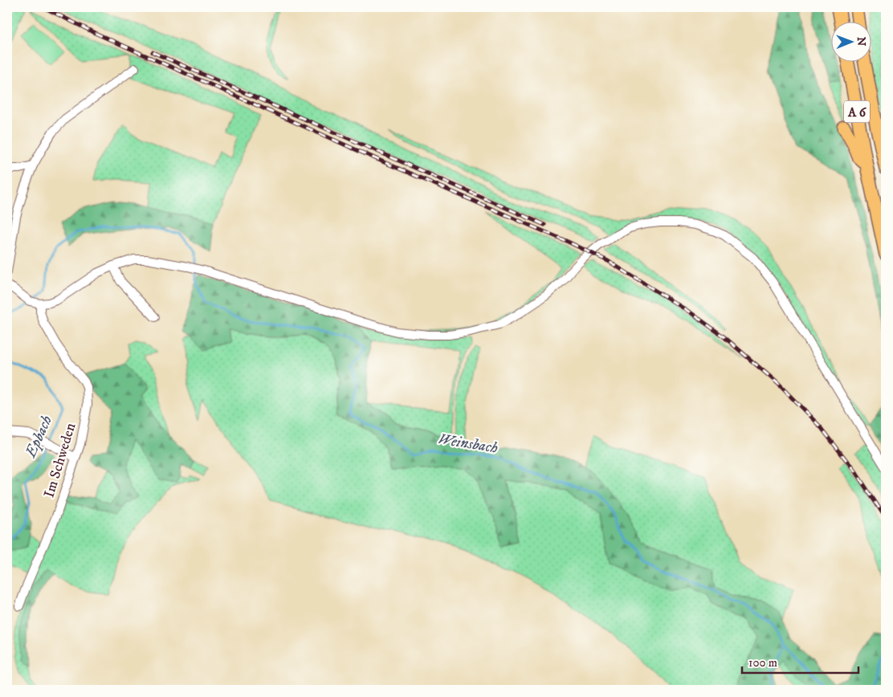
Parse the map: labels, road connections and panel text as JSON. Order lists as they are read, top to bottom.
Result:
{
  "streets": {
    "highway": ["A 6"],
    "street": ["Im Schweden"]
  },
  "water": ["Epbach", "Weinsbach"],
  "scale_bar": "100 m",
  "north": "right"
}
